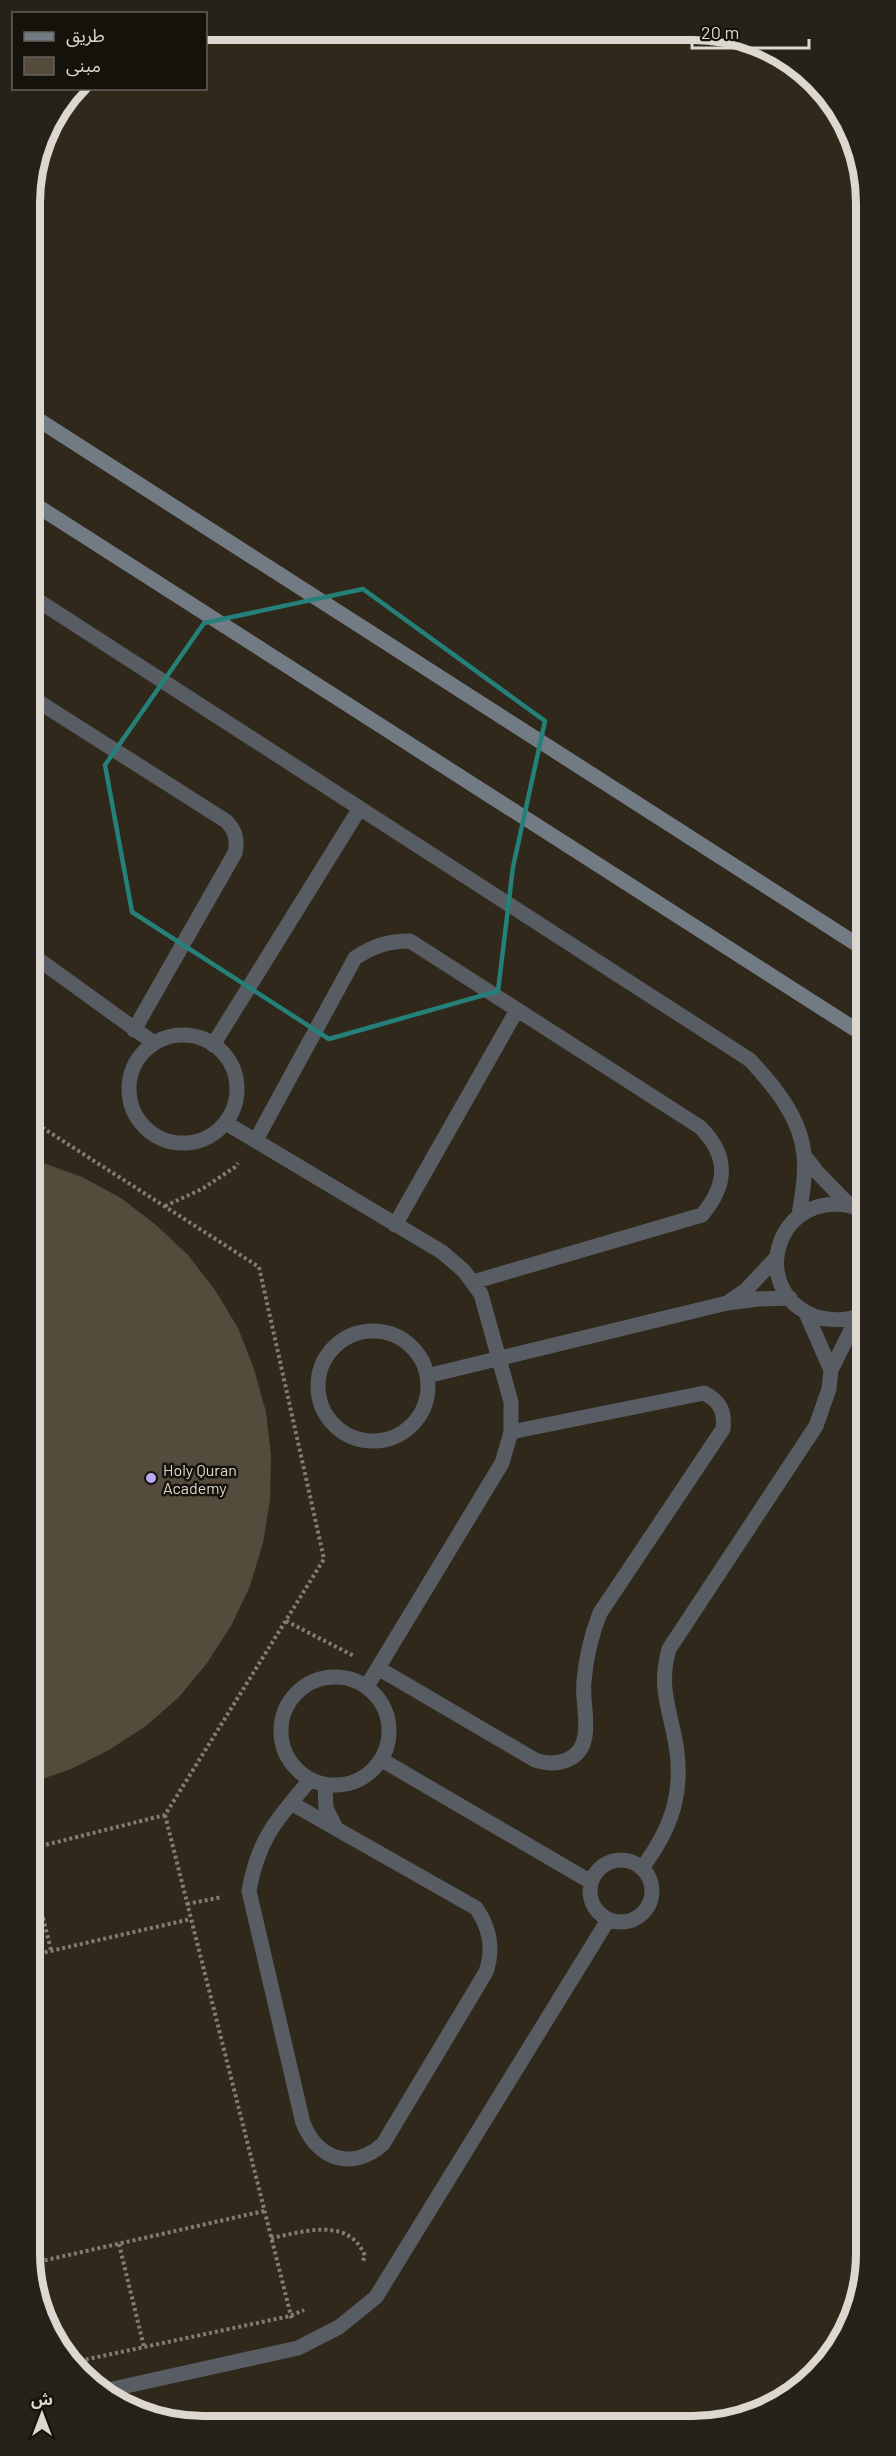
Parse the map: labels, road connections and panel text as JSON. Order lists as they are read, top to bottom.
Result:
{
  "places": ["Holy Quran Academy"],
  "legend": ["طريق", "مبنى"],
  "scale_bar": "20 m",
  "north": "top"
}
